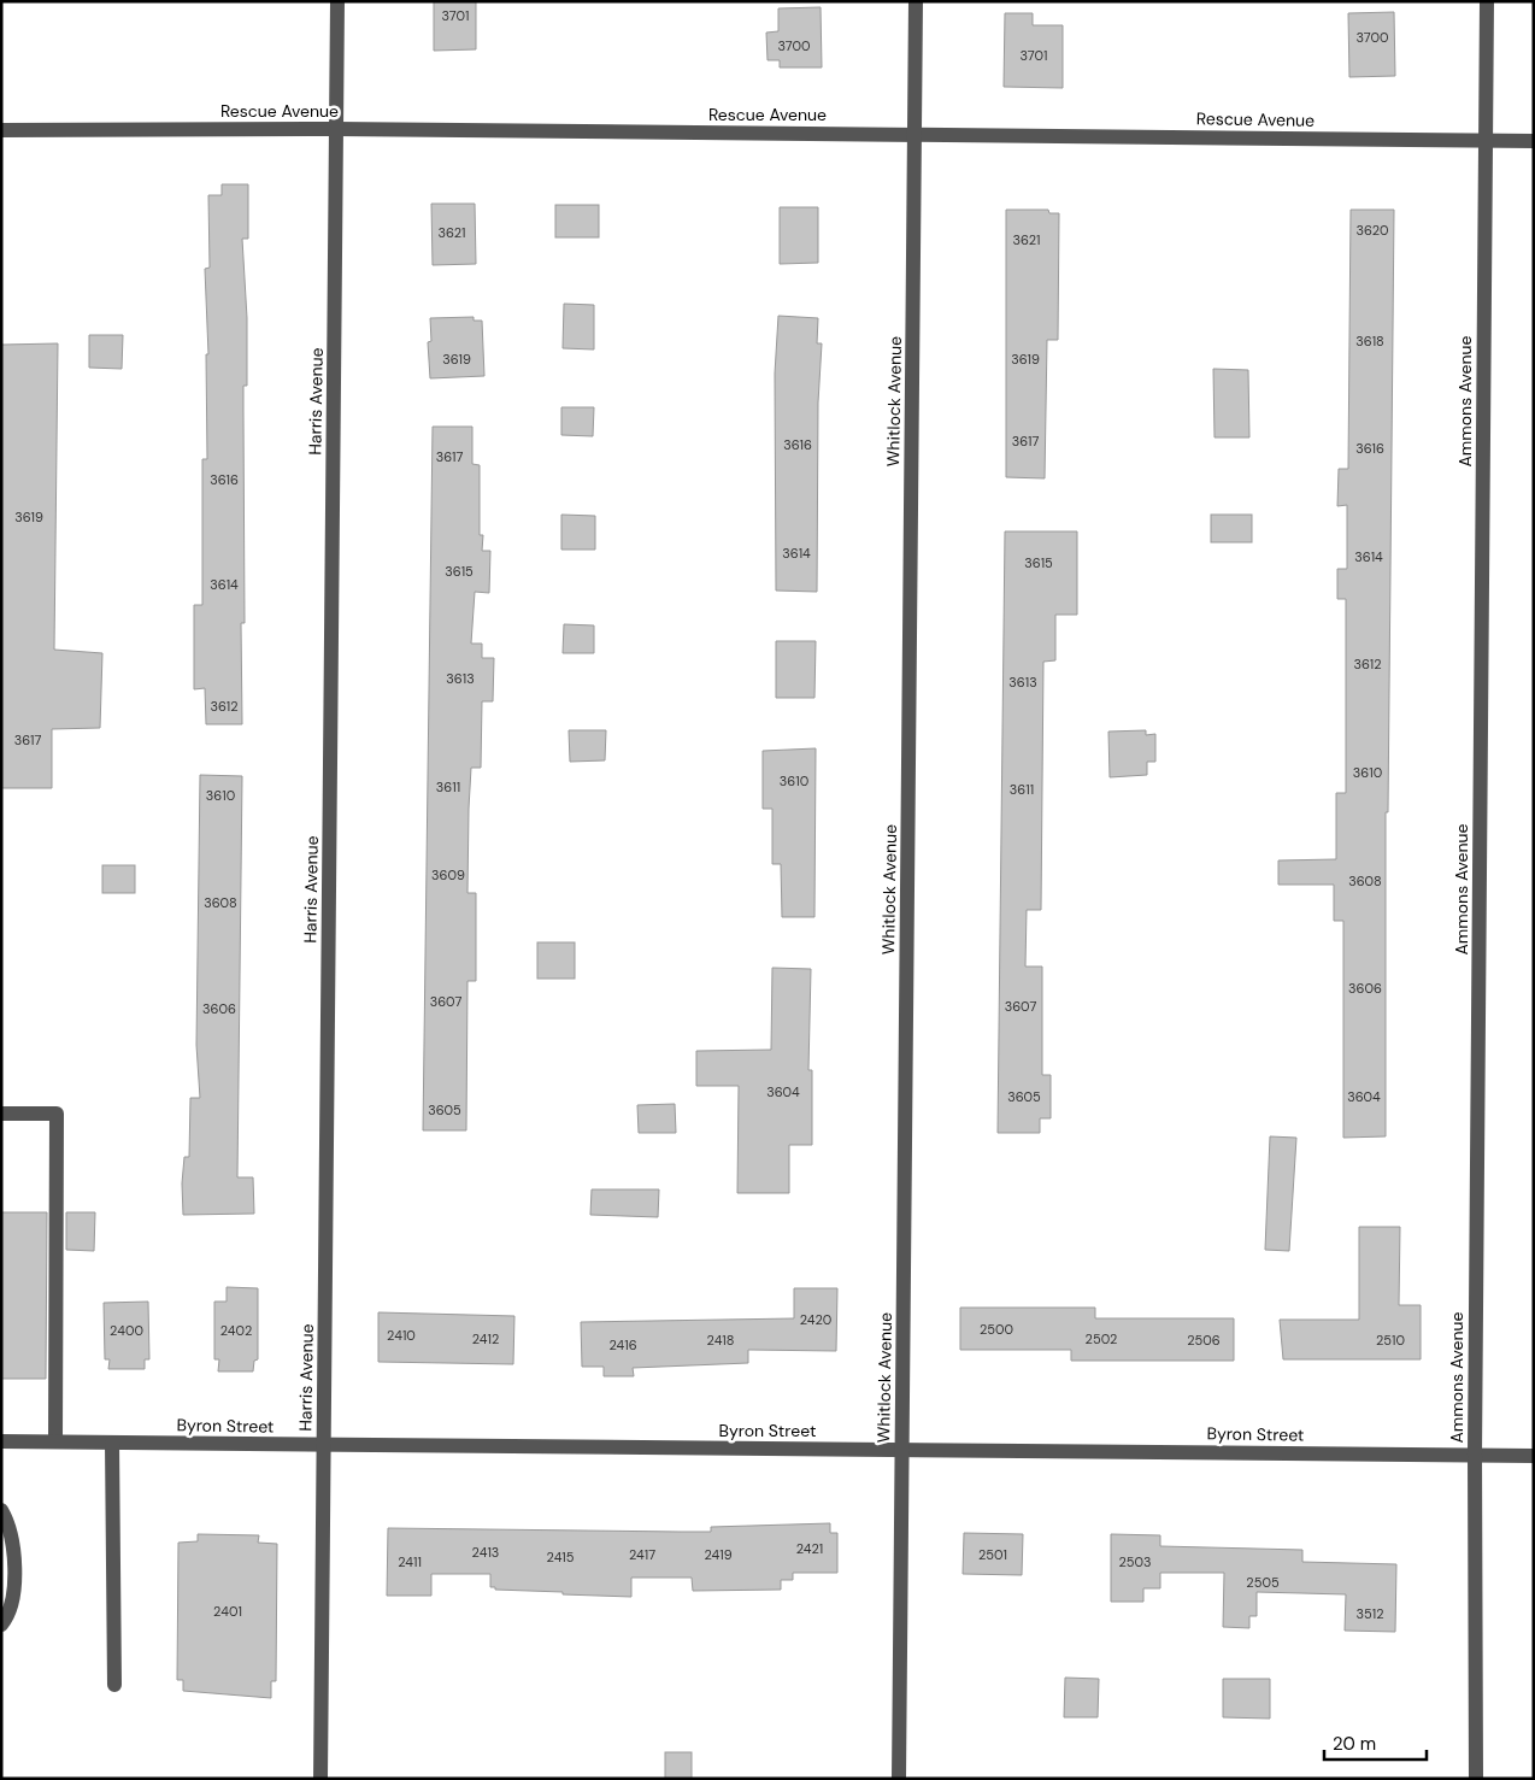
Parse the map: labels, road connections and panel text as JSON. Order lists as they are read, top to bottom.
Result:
{
  "streets": {
    "street": [
      "Rescue Avenue",
      "Harris Avenue",
      "Whitlock Avenue",
      "Ammons Avenue",
      "Byron Street"
    ]
  },
  "crossings": [
    ["Rescue Avenue", "Harris Avenue"],
    ["Rescue Avenue", "Whitlock Avenue"],
    ["Rescue Avenue", "Ammons Avenue"],
    ["Harris Avenue", "Byron Street"],
    ["Whitlock Avenue", "Byron Street"],
    ["Ammons Avenue", "Byron Street"]
  ],
  "house_numbers": [
    "3701",
    "3700",
    "3700",
    "3701",
    "3620",
    "3621",
    "3621",
    "3618",
    "3619",
    "3619",
    "3617",
    "3616",
    "3616",
    "3617",
    "3616",
    "3619",
    "3614",
    "3614",
    "3615",
    "3615",
    "3614",
    "3612",
    "3613",
    "3613",
    "3612",
    "3617",
    "3610",
    "3610",
    "3611",
    "3611",
    "3610",
    "3609",
    "3608",
    "3608",
    "3606",
    "3607",
    "3607",
    "3606",
    "3604",
    "3605",
    "3604",
    "3605",
    "2420",
    "2500",
    "2400",
    "2402",
    "2410",
    "2412",
    "2502",
    "2418",
    "2506",
    "2510",
    "2416",
    "2421",
    "2413",
    "2417",
    "2419",
    "2501",
    "2415",
    "2411",
    "2503",
    "2505",
    "2401",
    "3512"
  ],
  "scale_bar": "20 m"
}
